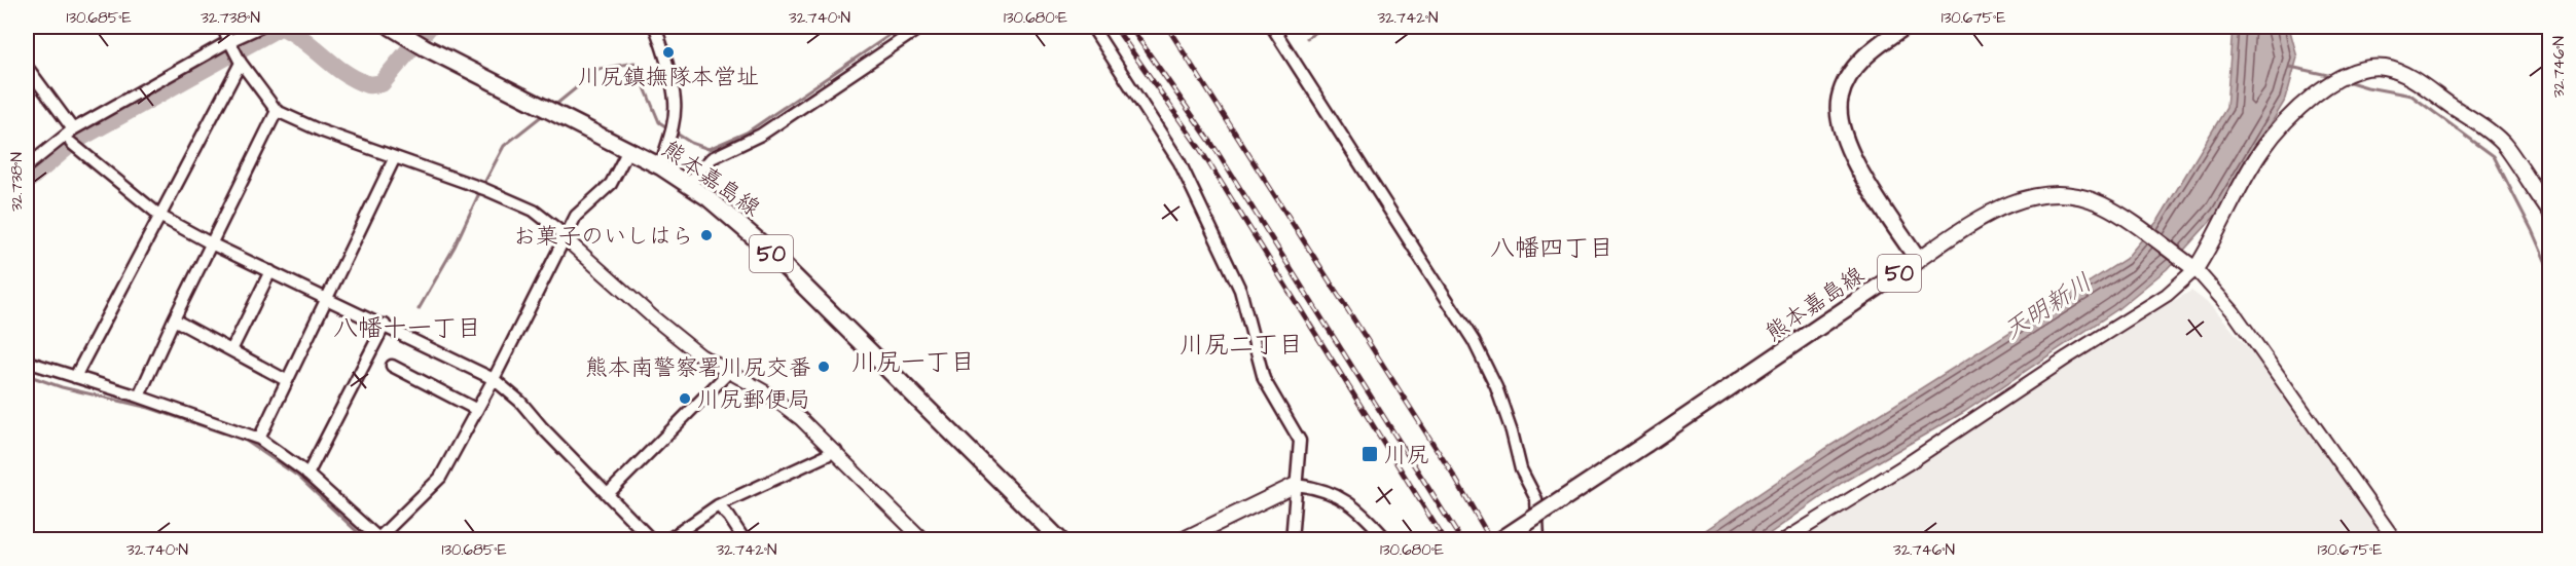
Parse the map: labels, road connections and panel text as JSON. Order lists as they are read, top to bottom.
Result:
{
  "streets": {
    "main road": ["熊本嘉島線", "50"]
  },
  "crossings": [
    ["熊本嘉島線", "50"]
  ],
  "districts": [
    "八幡四丁目",
    "八幡十一丁目",
    "川尻二丁目",
    "川尻一丁目"
  ],
  "water": ["天明新川"],
  "places": {
    "other": [
      "川尻鎮撫隊本営址",
      "お菓子のいしはら",
      "熊本南警察署川尻交番",
      "川尻郵便局"
    ],
    "transit": ["川尻"]
  },
  "coordinates": [
    "130.685°E",
    "32.738°N",
    "32.740°N",
    "130.680°E",
    "32.742°N",
    "130.675°E",
    "32.746°N"
  ]
}
